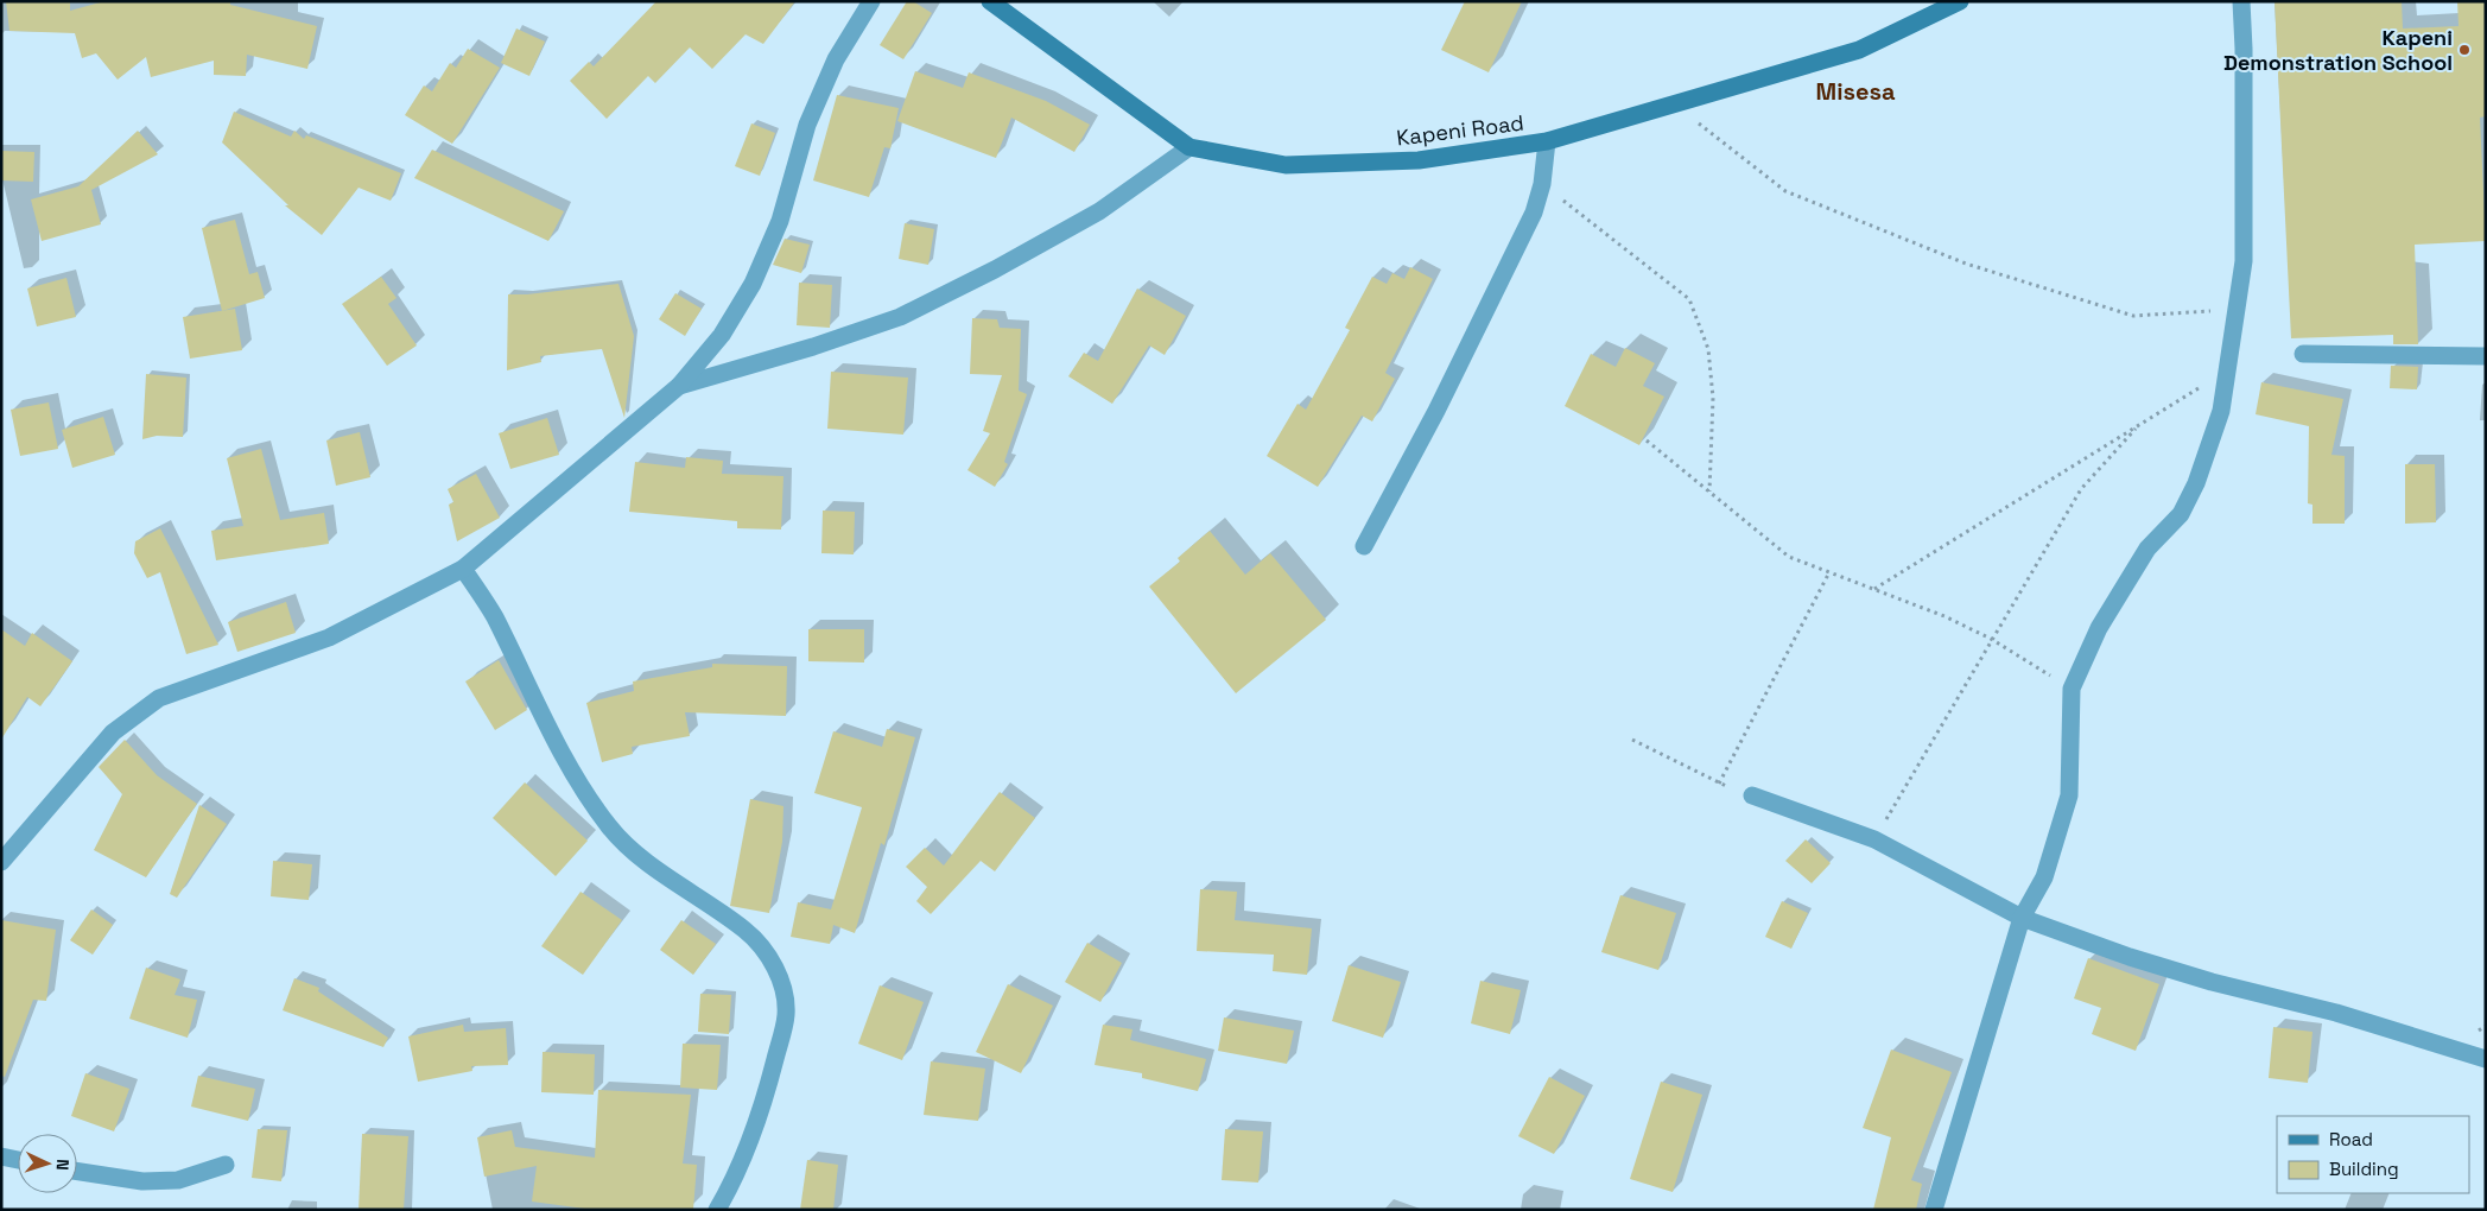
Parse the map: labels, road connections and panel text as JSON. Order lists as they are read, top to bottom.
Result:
{
  "streets": {
    "main road": ["Kapeni Road"]
  },
  "districts": ["Misesa"],
  "places": ["Kapeni Demonstration School"],
  "legend": ["Road", "Building"],
  "north": "right"
}
